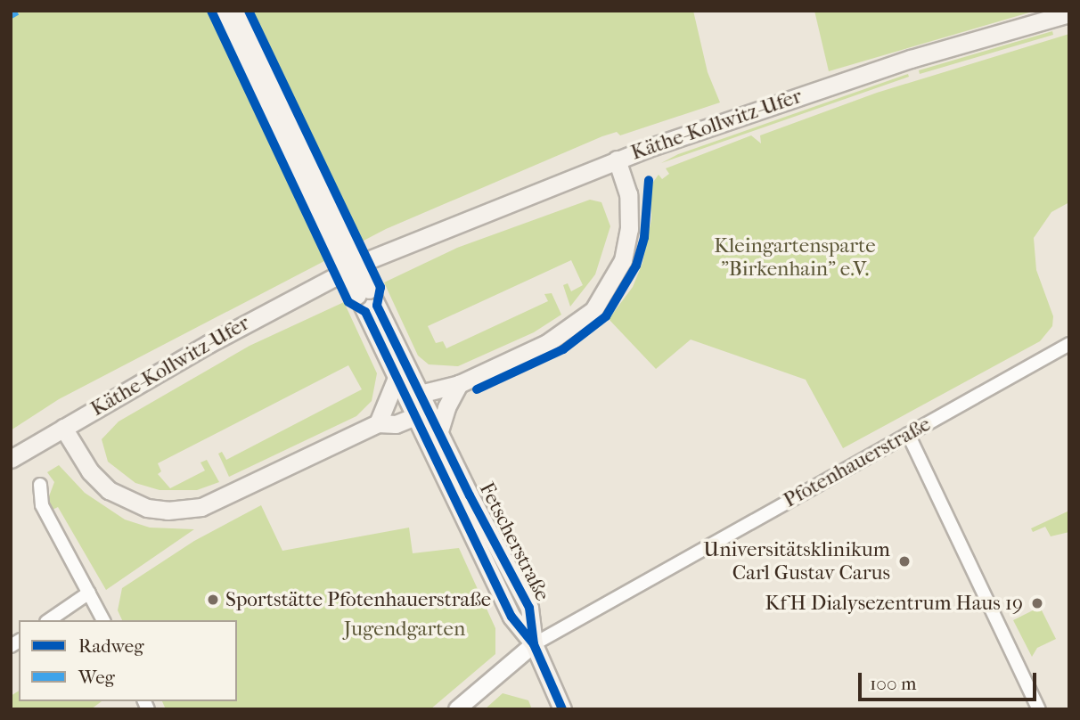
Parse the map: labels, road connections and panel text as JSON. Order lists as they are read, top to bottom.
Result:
{
  "streets": {
    "main road": ["Käthe-Kollwitz-Ufer", "Fetscherstraße"],
    "street": ["Pfotenhauerstraße"]
  },
  "crossings": [
    ["Pfotenhauerstraße", "Fetscherstraße"]
  ],
  "parks": ["Kleingartensparte \"Birkenhain\" e.V.", "Jugendgarten"],
  "places": ["Universitätsklinikum Carl Gustav Carus", "Sportstätte Pfotenhauerstraße", "KfH Dialysezentrum Haus 19"],
  "legend": ["Radweg", "Weg"],
  "scale_bar": "100 m"
}
